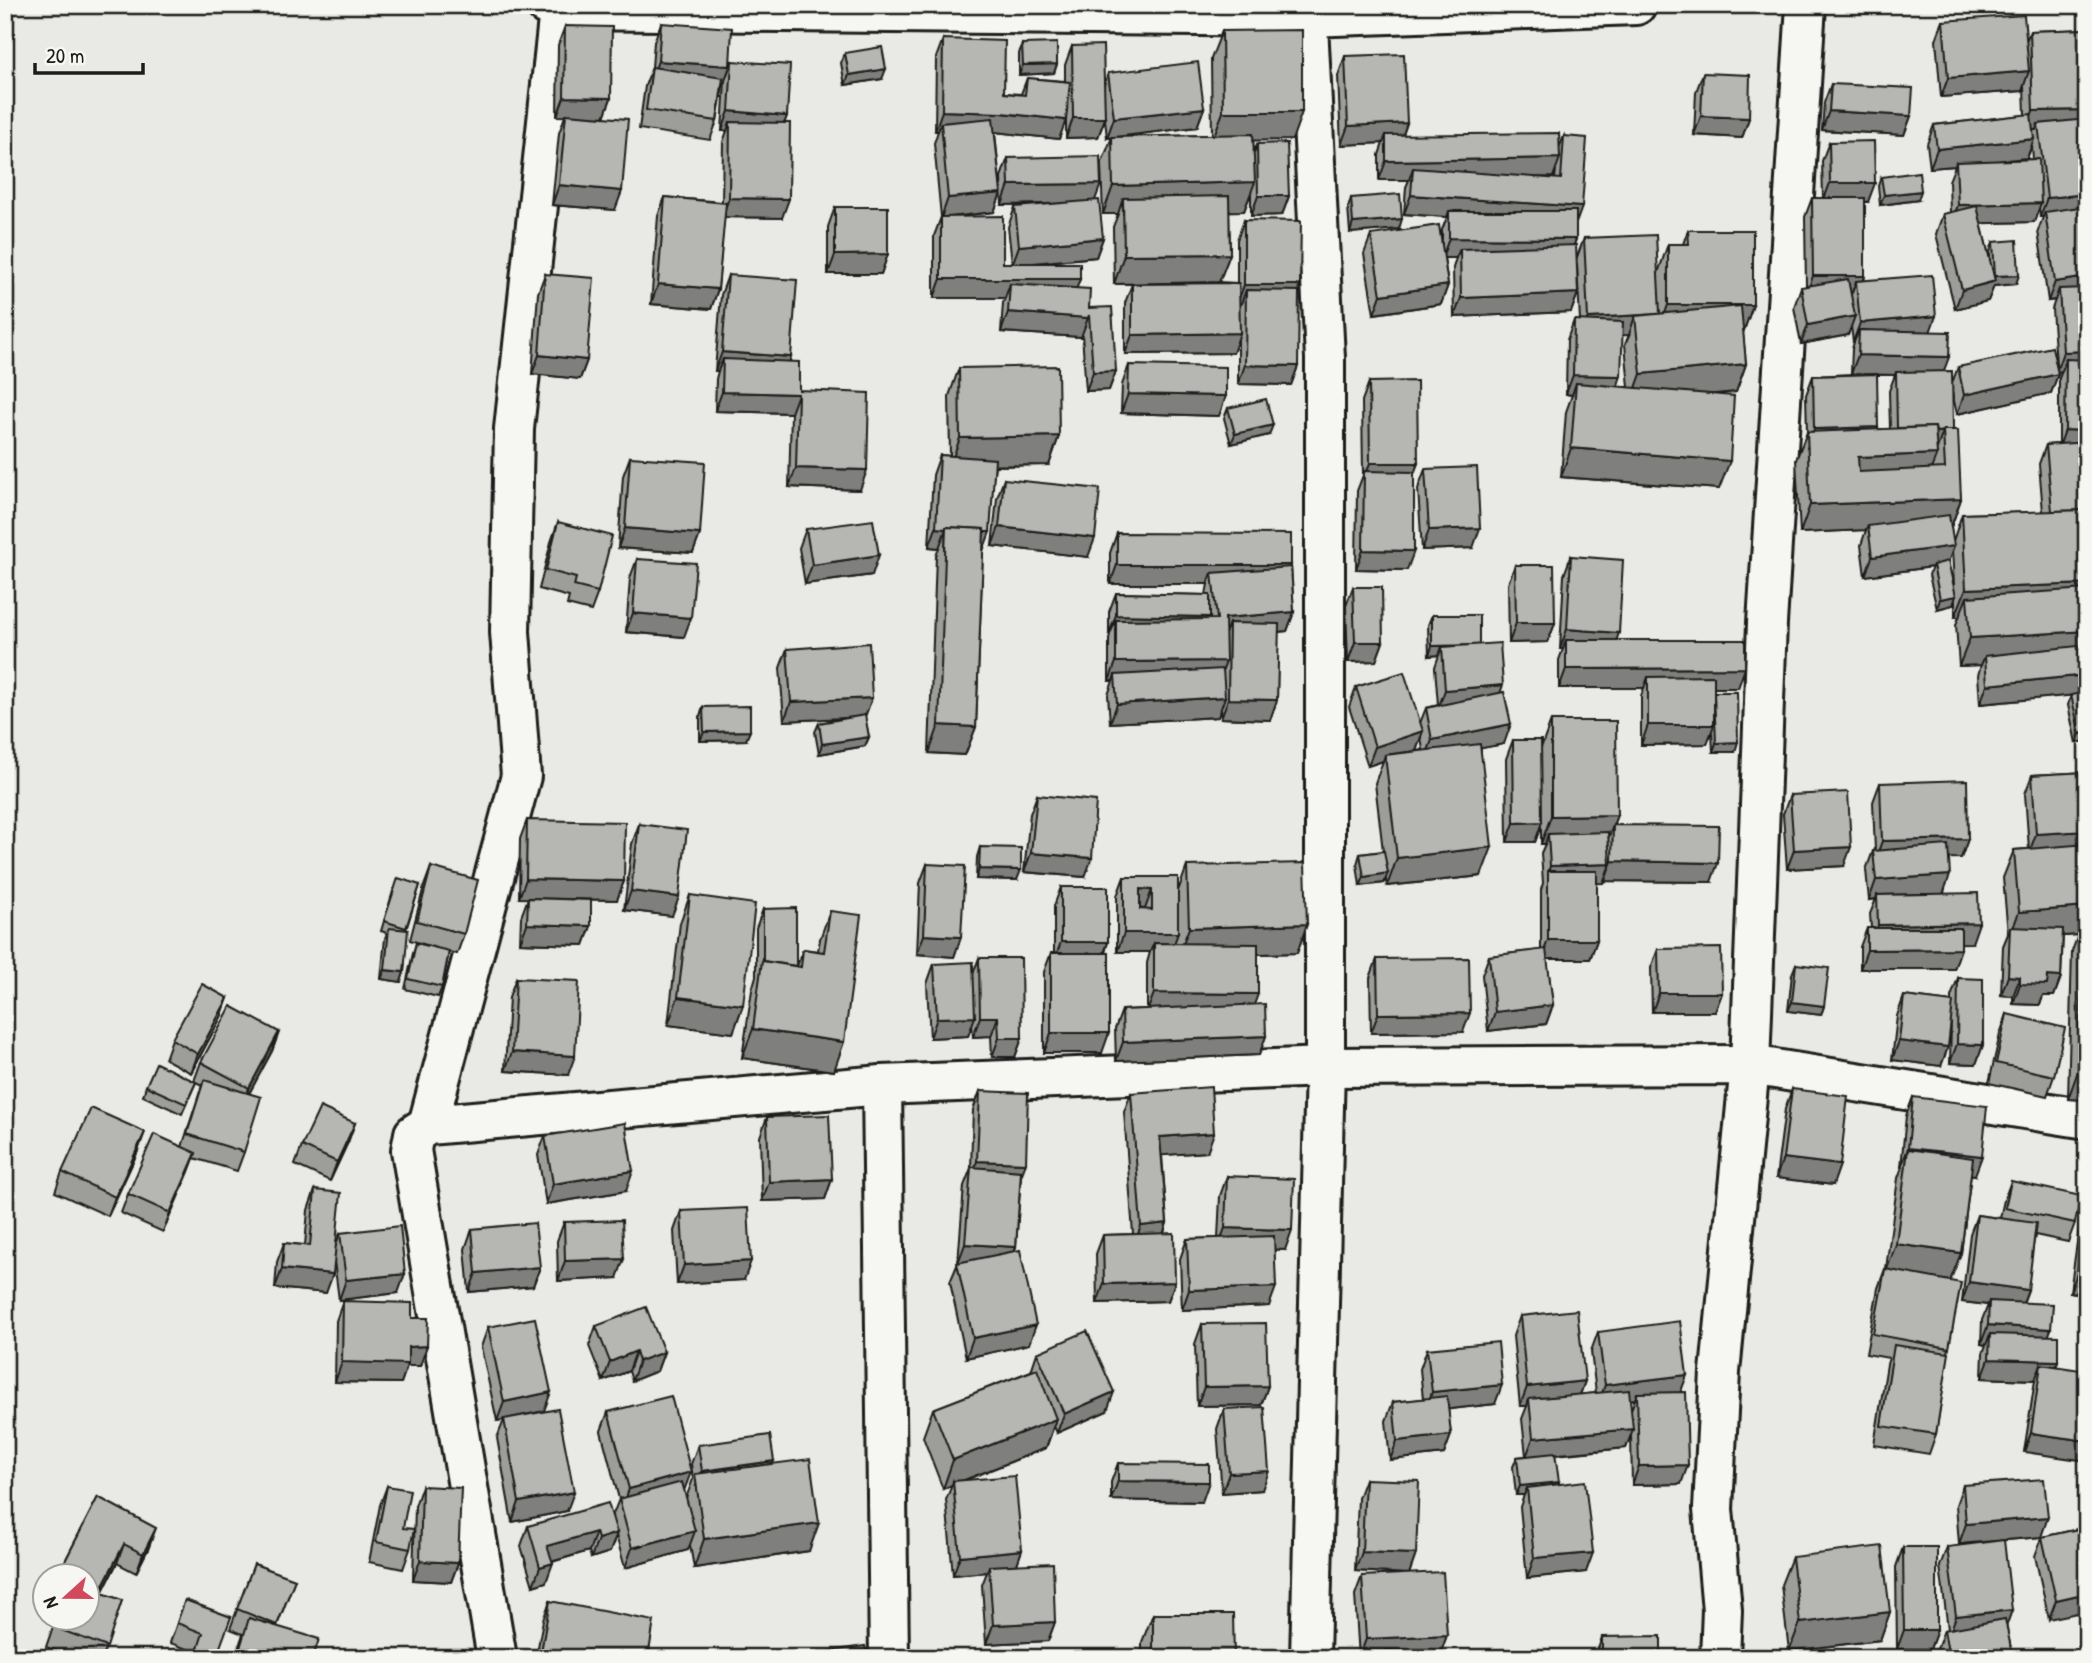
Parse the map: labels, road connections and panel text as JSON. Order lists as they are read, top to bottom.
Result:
{
  "scale_bar": "20 m",
  "north": "left"
}
